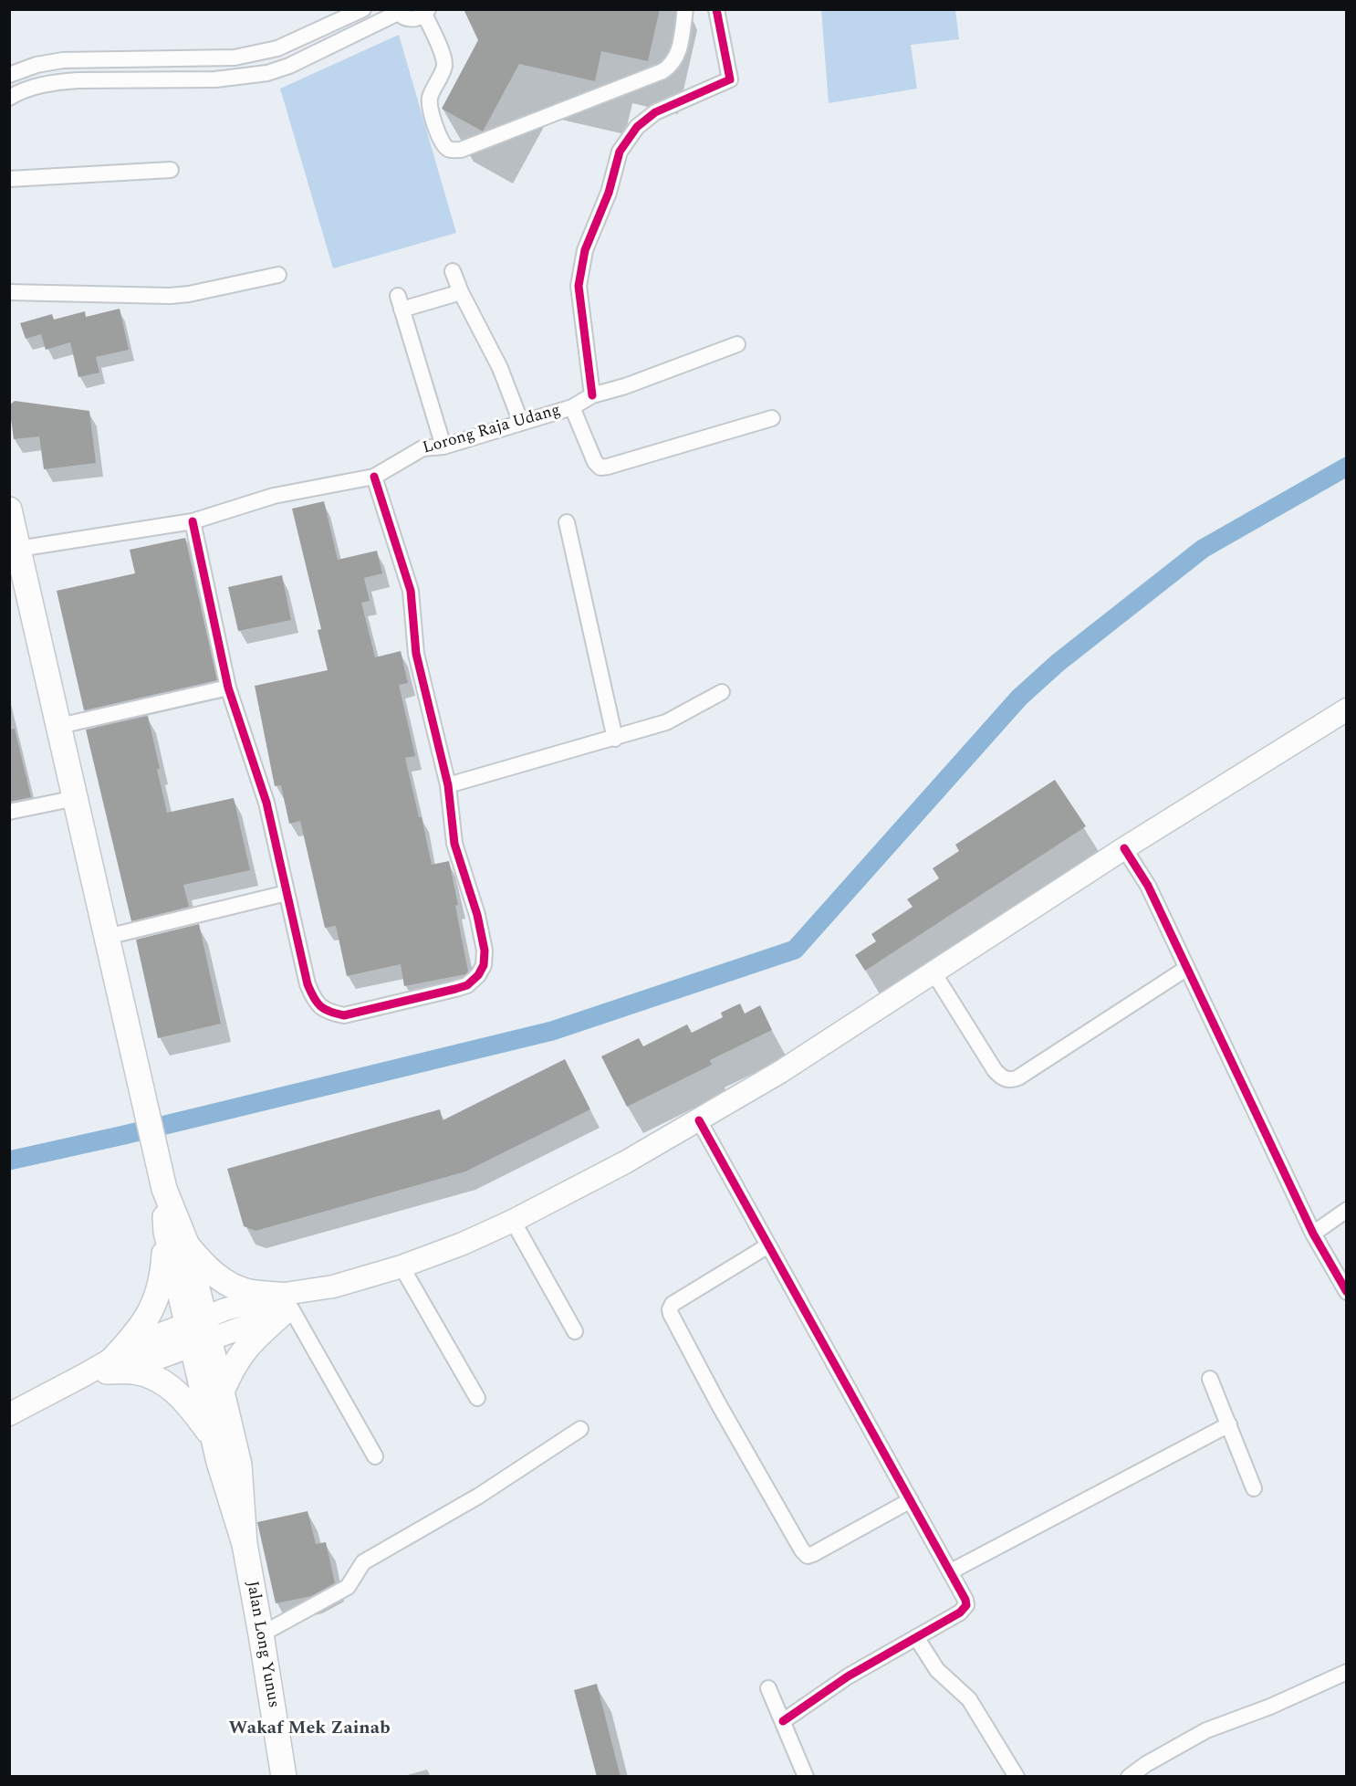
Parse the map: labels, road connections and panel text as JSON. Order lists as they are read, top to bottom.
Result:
{
  "streets": {
    "main road": ["Jalan Long Yunus"],
    "street": ["Lorong Raja Udang"]
  },
  "districts": ["Wakaf Mek Zainab"]
}
